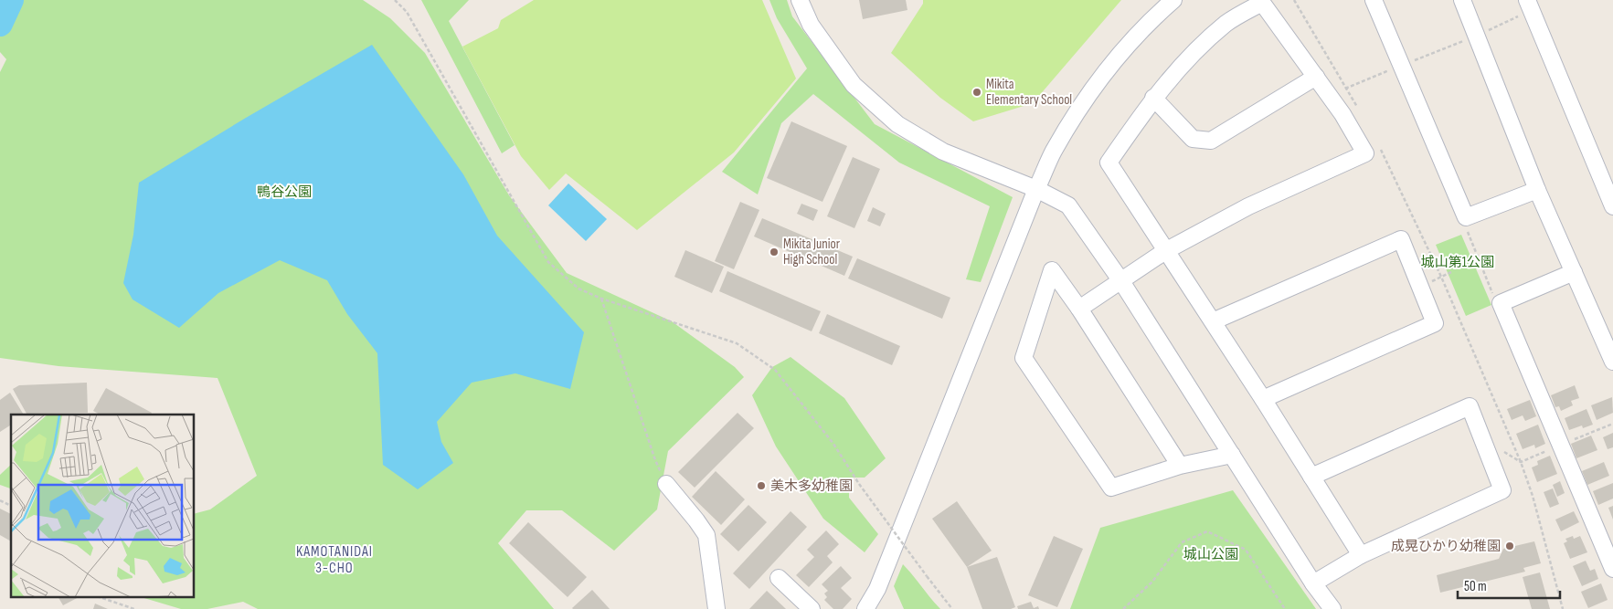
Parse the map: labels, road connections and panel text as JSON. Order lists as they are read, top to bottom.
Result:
{
  "districts": ["KAMOTANIDAI 3-CHO"],
  "parks": ["鴨谷公園", "城山第1公園", "城山公園"],
  "places": [
    "Mikita Elementary School",
    "Mikita Junior High School",
    "美木多幼稚園",
    "成晃ひかり幼稚園"
  ],
  "scale_bar": "50 m"
}
